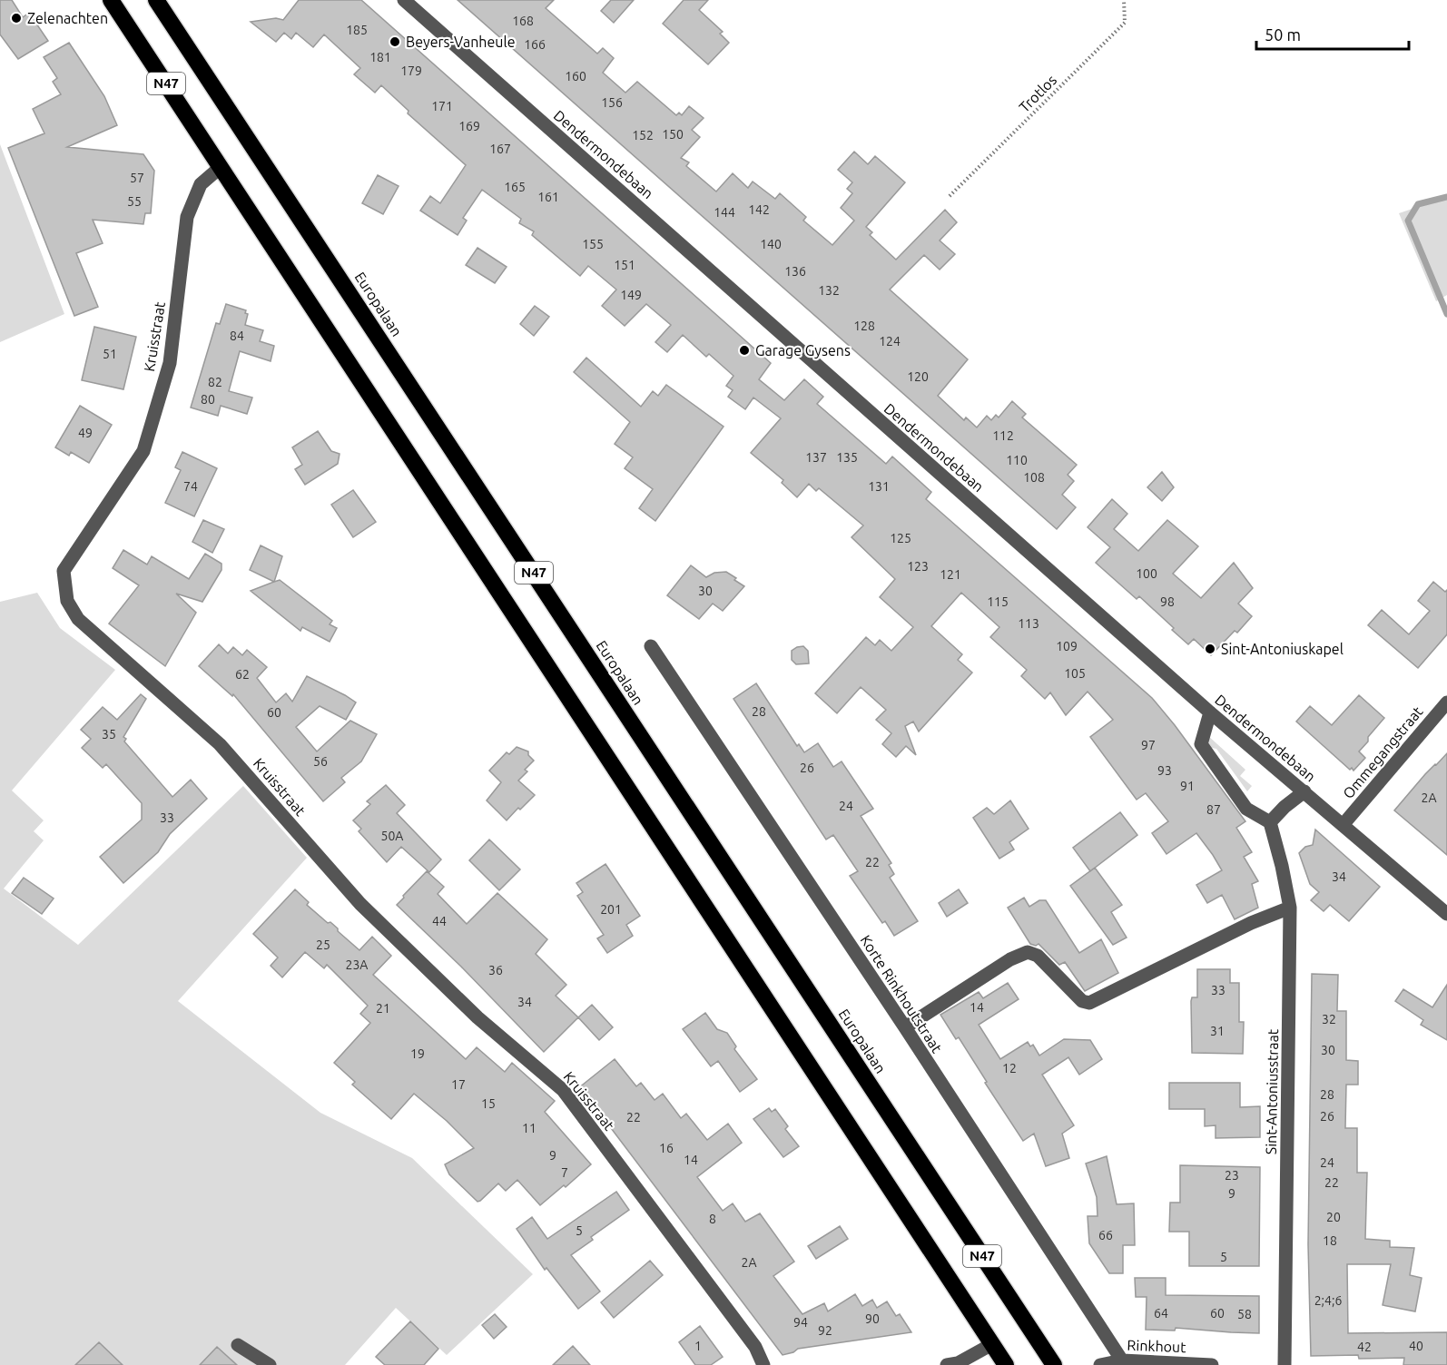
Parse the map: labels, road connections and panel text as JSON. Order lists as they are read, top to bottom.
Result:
{
  "streets": {
    "highway": ["N47", "Europalaan"],
    "street": [
      "Dendermondebaan",
      "Kruisstraat",
      "Ommegangstraat",
      "Korte Rinkhoutstraat",
      "Sint-Antoniusstraat",
      "Rinkhout"
    ],
    "path": ["Trotlos"]
  },
  "crossings": [
    ["N47", "Kruisstraat"],
    ["Dendermondebaan", "Ommegangstraat"],
    ["Korte Rinkhoutstraat", "Rinkhout"]
  ],
  "places": [
    "Zelenachten",
    "Beyers-Vanheule",
    "Garage Gysens",
    "Sint-Antoniuskapel"
  ],
  "house_numbers": [
    "168",
    "185",
    "166",
    "181",
    "179",
    "160",
    "156",
    "171",
    "169",
    "150",
    "152",
    "167",
    "57",
    "165",
    "161",
    "55",
    "142",
    "144",
    "155",
    "140",
    "151",
    "136",
    "132",
    "149",
    "128",
    "84",
    "124",
    "51",
    "120",
    "82",
    "80",
    "49",
    "112",
    "137",
    "135",
    "110",
    "108",
    "74",
    "131",
    "125",
    "123",
    "100",
    "121",
    "30",
    "115",
    "98",
    "113",
    "109",
    "105",
    "62",
    "28",
    "60",
    "35",
    "97",
    "56",
    "26",
    "93",
    "91",
    "2A",
    "24",
    "87",
    "33",
    "50A",
    "22",
    "34",
    "201",
    "44",
    "25",
    "23A",
    "36",
    "33",
    "34",
    "14",
    "21",
    "32",
    "31",
    "30",
    "19",
    "12",
    "17",
    "28",
    "15",
    "26",
    "22",
    "11",
    "16",
    "9",
    "14",
    "24",
    "7",
    "23",
    "22",
    "9",
    "20",
    "8",
    "5",
    "66",
    "18",
    "5",
    "2A",
    "2;4;6",
    "64",
    "60",
    "58",
    "90",
    "94",
    "92",
    "1",
    "40",
    "42"
  ],
  "scale_bar": "50 m"
}
